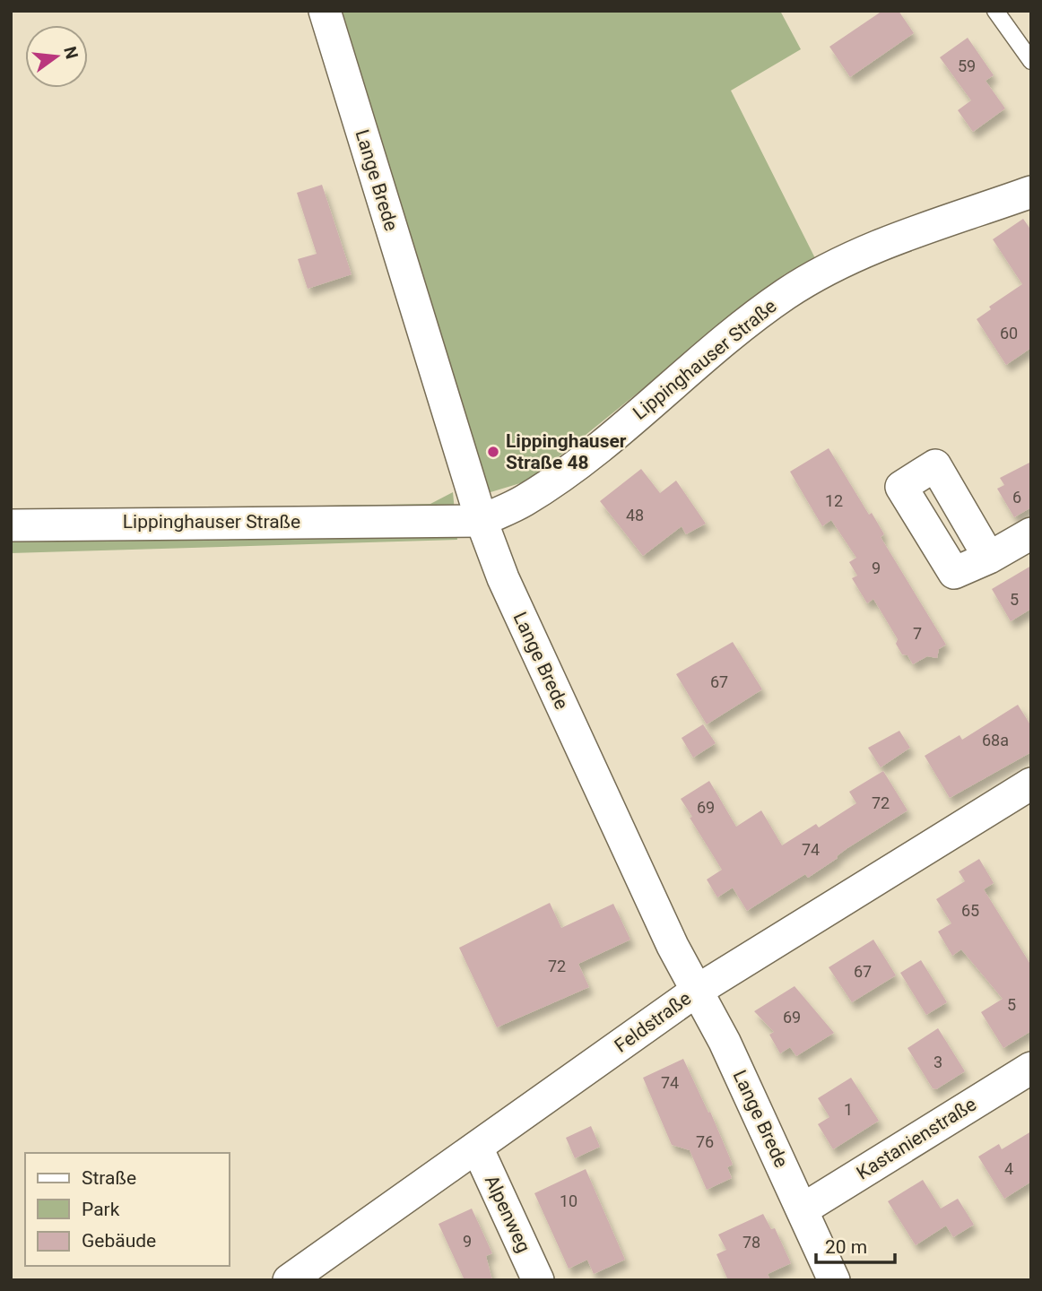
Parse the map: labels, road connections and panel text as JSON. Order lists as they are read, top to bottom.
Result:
{
  "streets": {
    "street": [
      "Lange Brede",
      "Lippinghauser Straße",
      "Feldstraße",
      "Kastanienstraße",
      "Alpenweg"
    ]
  },
  "crossings": [
    ["Lange Brede", "Lippinghauser Straße"],
    ["Lange Brede", "Feldstraße"],
    ["Lange Brede", "Kastanienstraße"],
    ["Feldstraße", "Alpenweg"]
  ],
  "places": ["Lippinghauser Straße 48"],
  "house_numbers": [
    "59",
    "60",
    "6",
    "12",
    "48",
    "9",
    "5",
    "7",
    "67",
    "68a",
    "72",
    "69",
    "74",
    "65",
    "72",
    "67",
    "5",
    "69",
    "3",
    "74",
    "1",
    "76",
    "4",
    "10",
    "9",
    "78"
  ],
  "legend": ["Straße", "Park", "Gebäude"],
  "scale_bar": "20 m",
  "north": "right"
}
